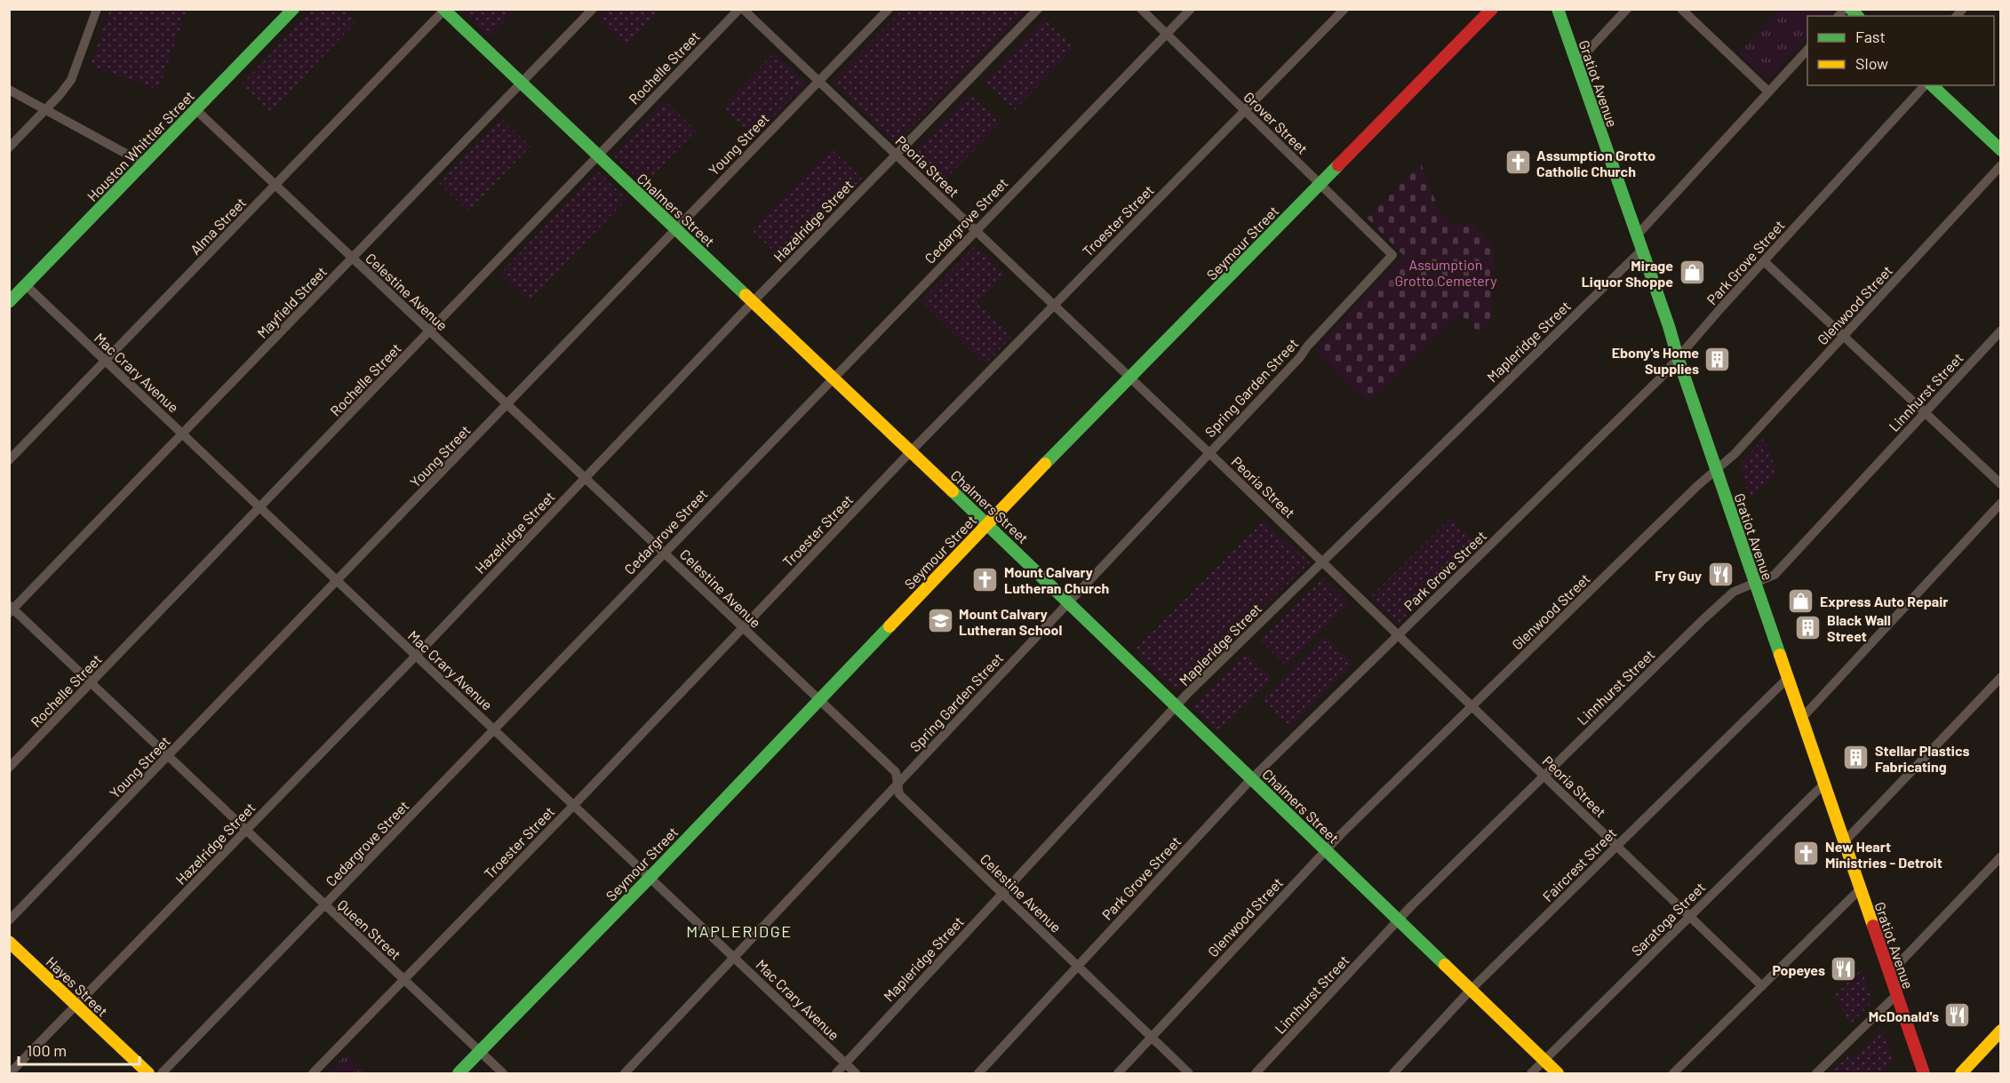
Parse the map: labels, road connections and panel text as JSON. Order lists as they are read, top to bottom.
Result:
{
  "streets": {
    "street": [
      "Rochelle Street",
      "Gratiot Avenue",
      "Grover Street",
      "Young Street",
      "Houston Whittier Street",
      "Peoria Street",
      "Chalmers Street",
      "Hazelridge Street",
      "Cedargrove Street",
      "Troester Street",
      "Alma Street",
      "Seymour Street",
      "Park Grove Street",
      "Celestine Avenue",
      "Mayfield Street",
      "Glenwood Street",
      "Mapleridge Street",
      "Mac Crary Avenue",
      "Spring Garden Street",
      "Linnhurst Street",
      "Faircrest Street",
      "Saratoga Street",
      "Queen Street",
      "Hayes Street"
    ]
  },
  "crossings": [
    ["Rochelle Street", "Peoria Street"],
    ["Rochelle Street", "Chalmers Street"],
    ["Rochelle Street", "Celestine Avenue"],
    ["Rochelle Street", "Mac Crary Avenue"],
    ["Rochelle Street", "Queen Street"],
    ["Gratiot Avenue", "Park Grove Street"],
    ["Gratiot Avenue", "Glenwood Street"],
    ["Gratiot Avenue", "Mapleridge Street"],
    ["Gratiot Avenue", "Linnhurst Street"],
    ["Gratiot Avenue", "Faircrest Street"],
    ["Gratiot Avenue", "Saratoga Street"],
    ["Grover Street", "Cedargrove Street"],
    ["Grover Street", "Troester Street"],
    ["Grover Street", "Seymour Street"],
    ["Grover Street", "Spring Garden Street"],
    ["Young Street", "Peoria Street"],
    ["Young Street", "Chalmers Street"],
    ["Young Street", "Celestine Avenue"],
    ["Young Street", "Mac Crary Avenue"],
    ["Young Street", "Queen Street"],
    ["Houston Whittier Street", "Celestine Avenue"],
    ["Houston Whittier Street", "Mac Crary Avenue"],
    ["Peoria Street", "Hazelridge Street"],
    ["Peoria Street", "Cedargrove Street"],
    ["Peoria Street", "Troester Street"],
    ["Peoria Street", "Seymour Street"],
    ["Peoria Street", "Park Grove Street"],
    ["Peoria Street", "Glenwood Street"],
    ["Peoria Street", "Mapleridge Street"],
    ["Peoria Street", "Spring Garden Street"],
    ["Peoria Street", "Linnhurst Street"],
    ["Peoria Street", "Faircrest Street"],
    ["Peoria Street", "Saratoga Street"],
    ["Chalmers Street", "Hazelridge Street"],
    ["Chalmers Street", "Cedargrove Street"],
    ["Chalmers Street", "Troester Street"],
    ["Chalmers Street", "Alma Street"],
    ["Chalmers Street", "Seymour Street"],
    ["Chalmers Street", "Park Grove Street"],
    ["Chalmers Street", "Mayfield Street"],
    ["Chalmers Street", "Glenwood Street"],
    ["Chalmers Street", "Mapleridge Street"],
    ["Chalmers Street", "Spring Garden Street"],
    ["Chalmers Street", "Linnhurst Street"],
    ["Chalmers Street", "Faircrest Street"],
    ["Chalmers Street", "Saratoga Street"],
    ["Hazelridge Street", "Celestine Avenue"],
    ["Hazelridge Street", "Mac Crary Avenue"],
    ["Hazelridge Street", "Queen Street"],
    ["Hazelridge Street", "Hayes Street"],
    ["Cedargrove Street", "Celestine Avenue"],
    ["Cedargrove Street", "Mac Crary Avenue"],
    ["Cedargrove Street", "Queen Street"],
    ["Troester Street", "Celestine Avenue"],
    ["Troester Street", "Mac Crary Avenue"],
    ["Troester Street", "Queen Street"],
    ["Alma Street", "Celestine Avenue"],
    ["Alma Street", "Mac Crary Avenue"],
    ["Seymour Street", "Celestine Avenue"],
    ["Seymour Street", "Mac Crary Avenue"],
    ["Seymour Street", "Queen Street"],
    ["Park Grove Street", "Celestine Avenue"],
    ["Celestine Avenue", "Mayfield Street"],
    ["Celestine Avenue", "Glenwood Street"],
    ["Celestine Avenue", "Mapleridge Street"],
    ["Celestine Avenue", "Spring Garden Street"],
    ["Mayfield Street", "Mac Crary Avenue"],
    ["Mayfield Street", "Queen Street"],
    ["Mapleridge Street", "Mac Crary Avenue"],
    ["Mac Crary Avenue", "Spring Garden Street"]
  ],
  "districts": ["MAPLERIDGE"],
  "parks": ["Assumption Grotto Cemetery"],
  "places": {
    "church": ["Assumption Grotto Catholic Church", "Mount Calvary Lutheran Church", "New Heart Ministries - Detroit"],
    "shop": ["Mirage Liquor Shoppe", "Express Auto Repair"],
    "building": ["Ebony's Home Supplies", "Black Wall Street", "Stellar Plastics Fabricating"],
    "restaurant": ["Fry Guy", "Popeyes", "McDonald's"],
    "school or university": ["Mount Calvary Lutheran School"]
  },
  "legend": ["Fast", "Slow"],
  "scale_bar": "100 m"
}
